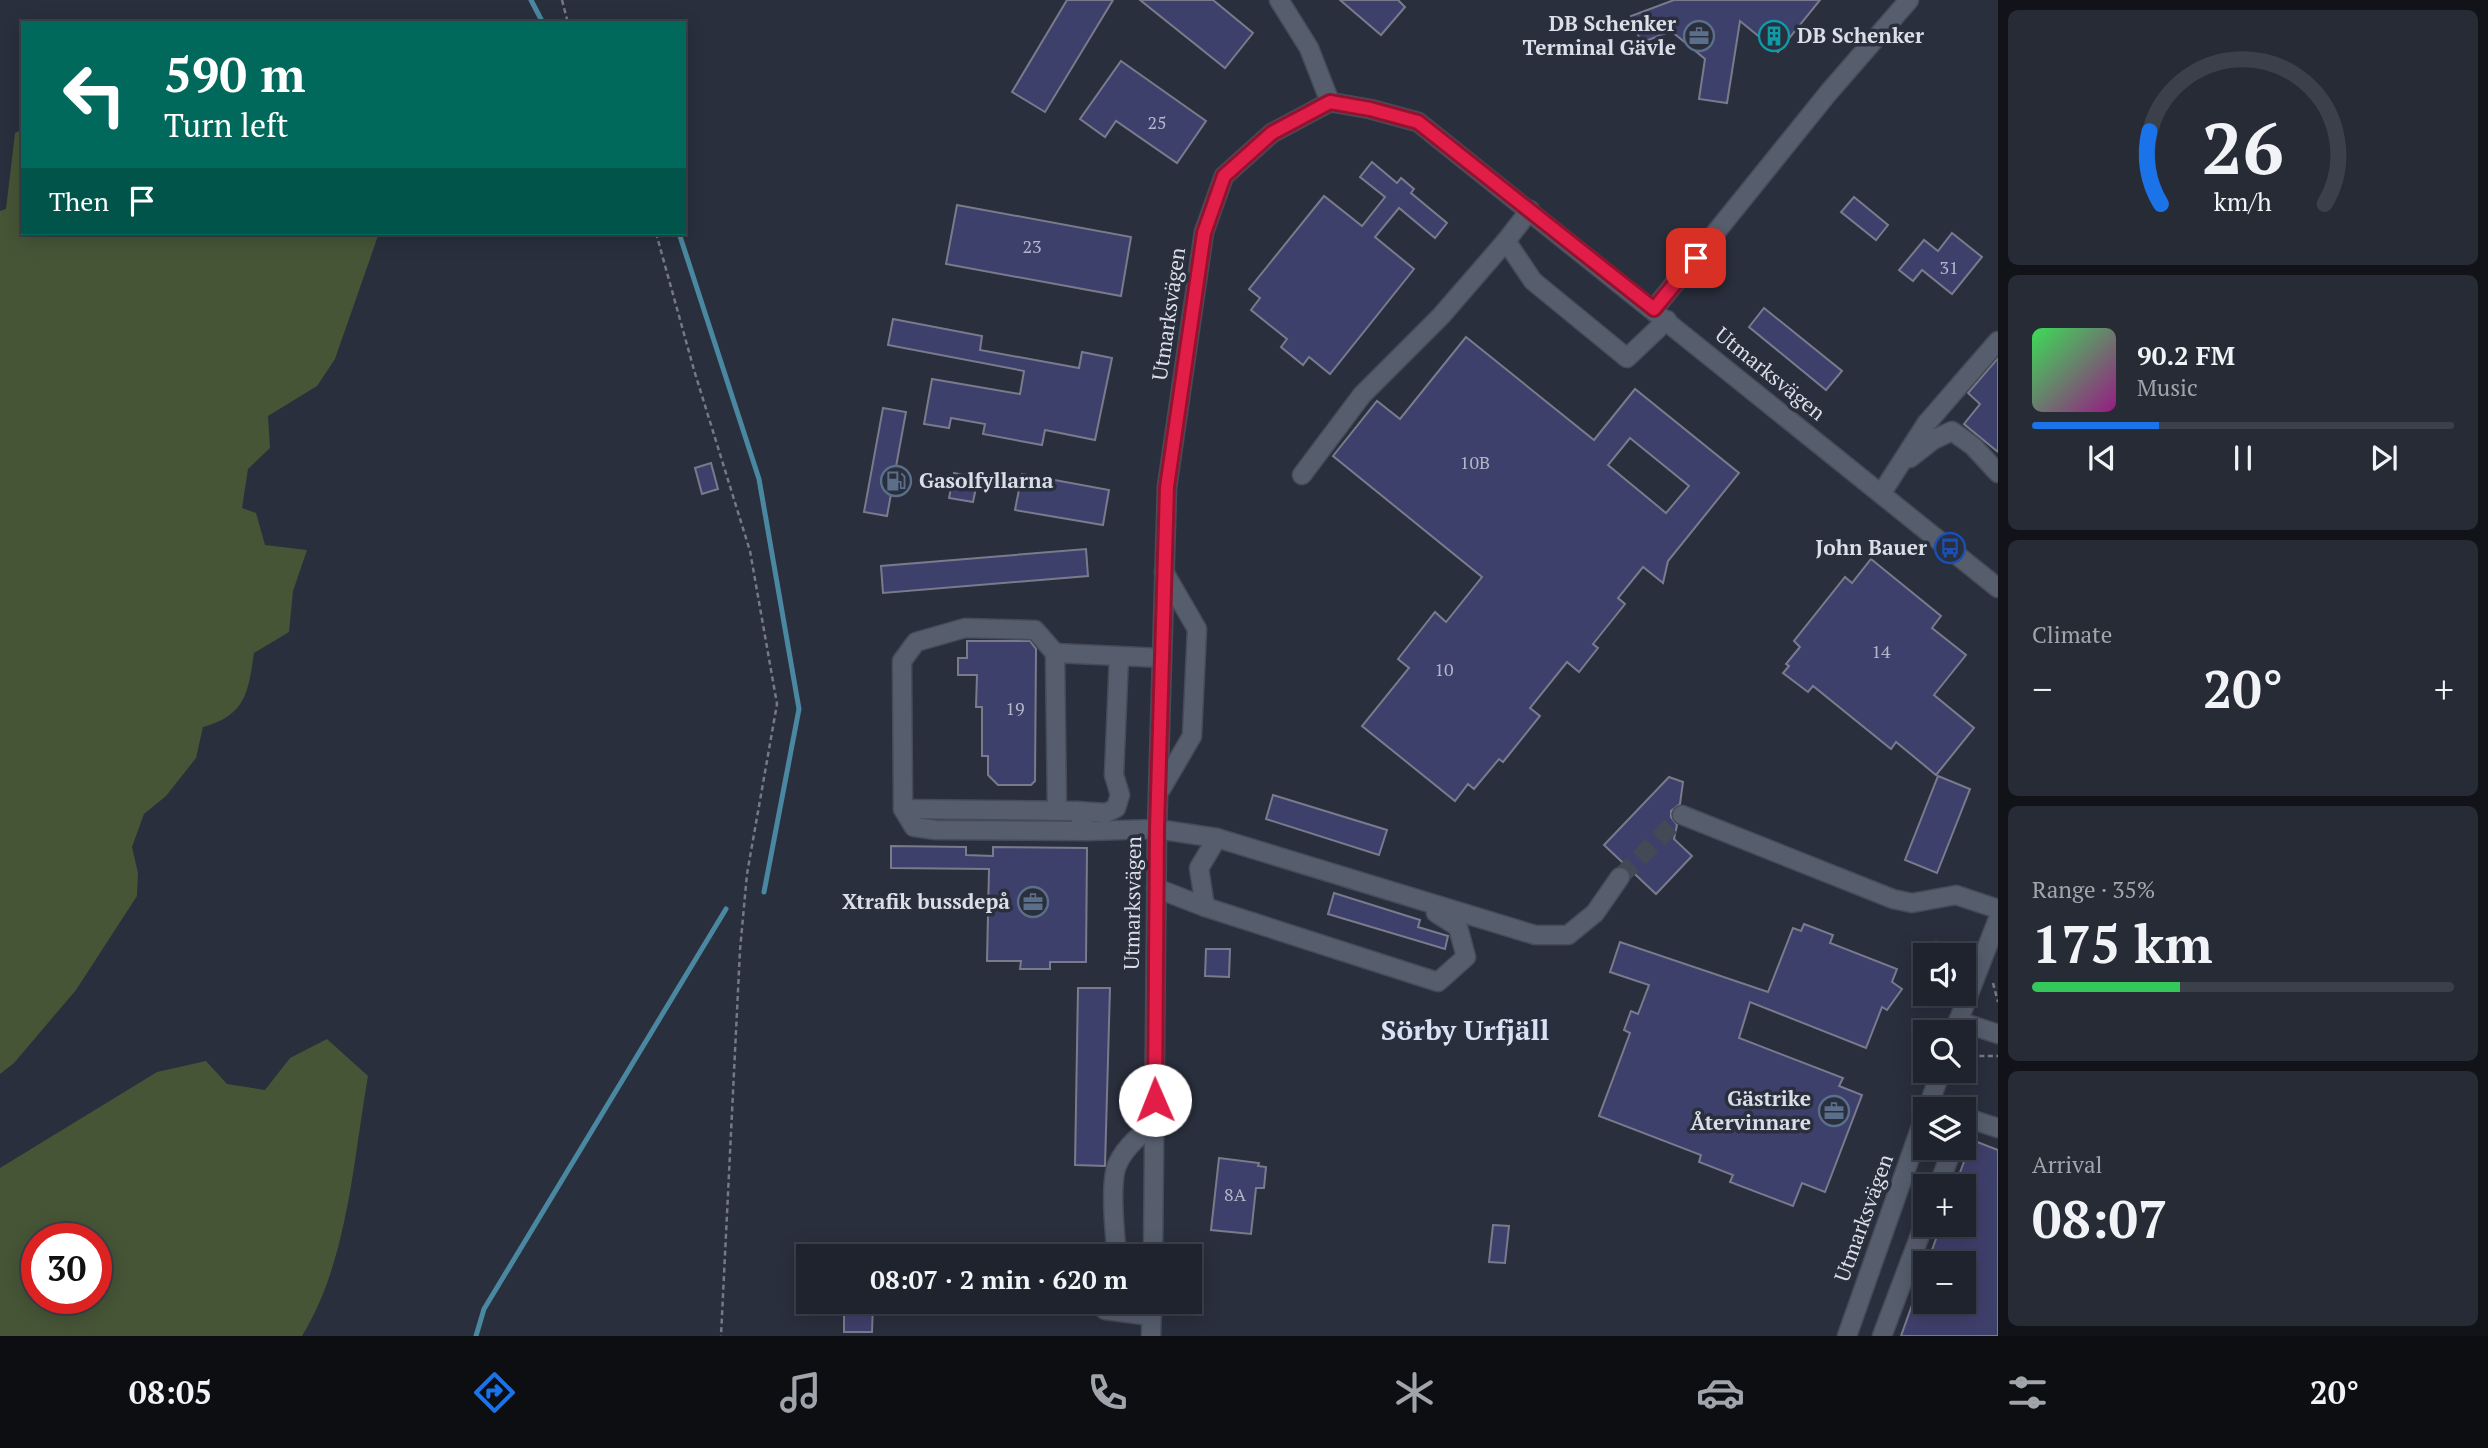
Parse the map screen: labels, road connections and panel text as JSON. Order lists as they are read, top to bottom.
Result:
{
  "streets": {
    "street": ["Utmarksvägen"]
  },
  "districts": ["Sörby Urfjäll"],
  "places": {
    "office": ["DB Schenker Terminal Gävle", "Xtrafik bussdepå", "Gästrike Återvinnare"],
    "building": ["DB Schenker"],
    "fuel station": ["Gasolfyllarna"],
    "bus stop": ["John Bauer"]
  },
  "house_numbers": [
    "25",
    "23",
    "31",
    "10B",
    "14",
    "10",
    "19",
    "8A"
  ],
  "page": {
    "turn": ["590 m", "Turn left"],
    "then": "Then",
    "song": ["90.2 FM", "Music"],
    "tile": [
      "Climate",
      ["Range · 35%", "175 km"],
      ["Arrival", "08:07"]
    ],
    "heat": ["−", "20°", "+"],
    "map_buttons": ["+", "−"],
    "limit": "30",
    "trip": "08:07 · 2 min · 620 m",
    "tabs": ["08:05", "20°"],
    "gauge": ["26", "km/h"]
  }
}
